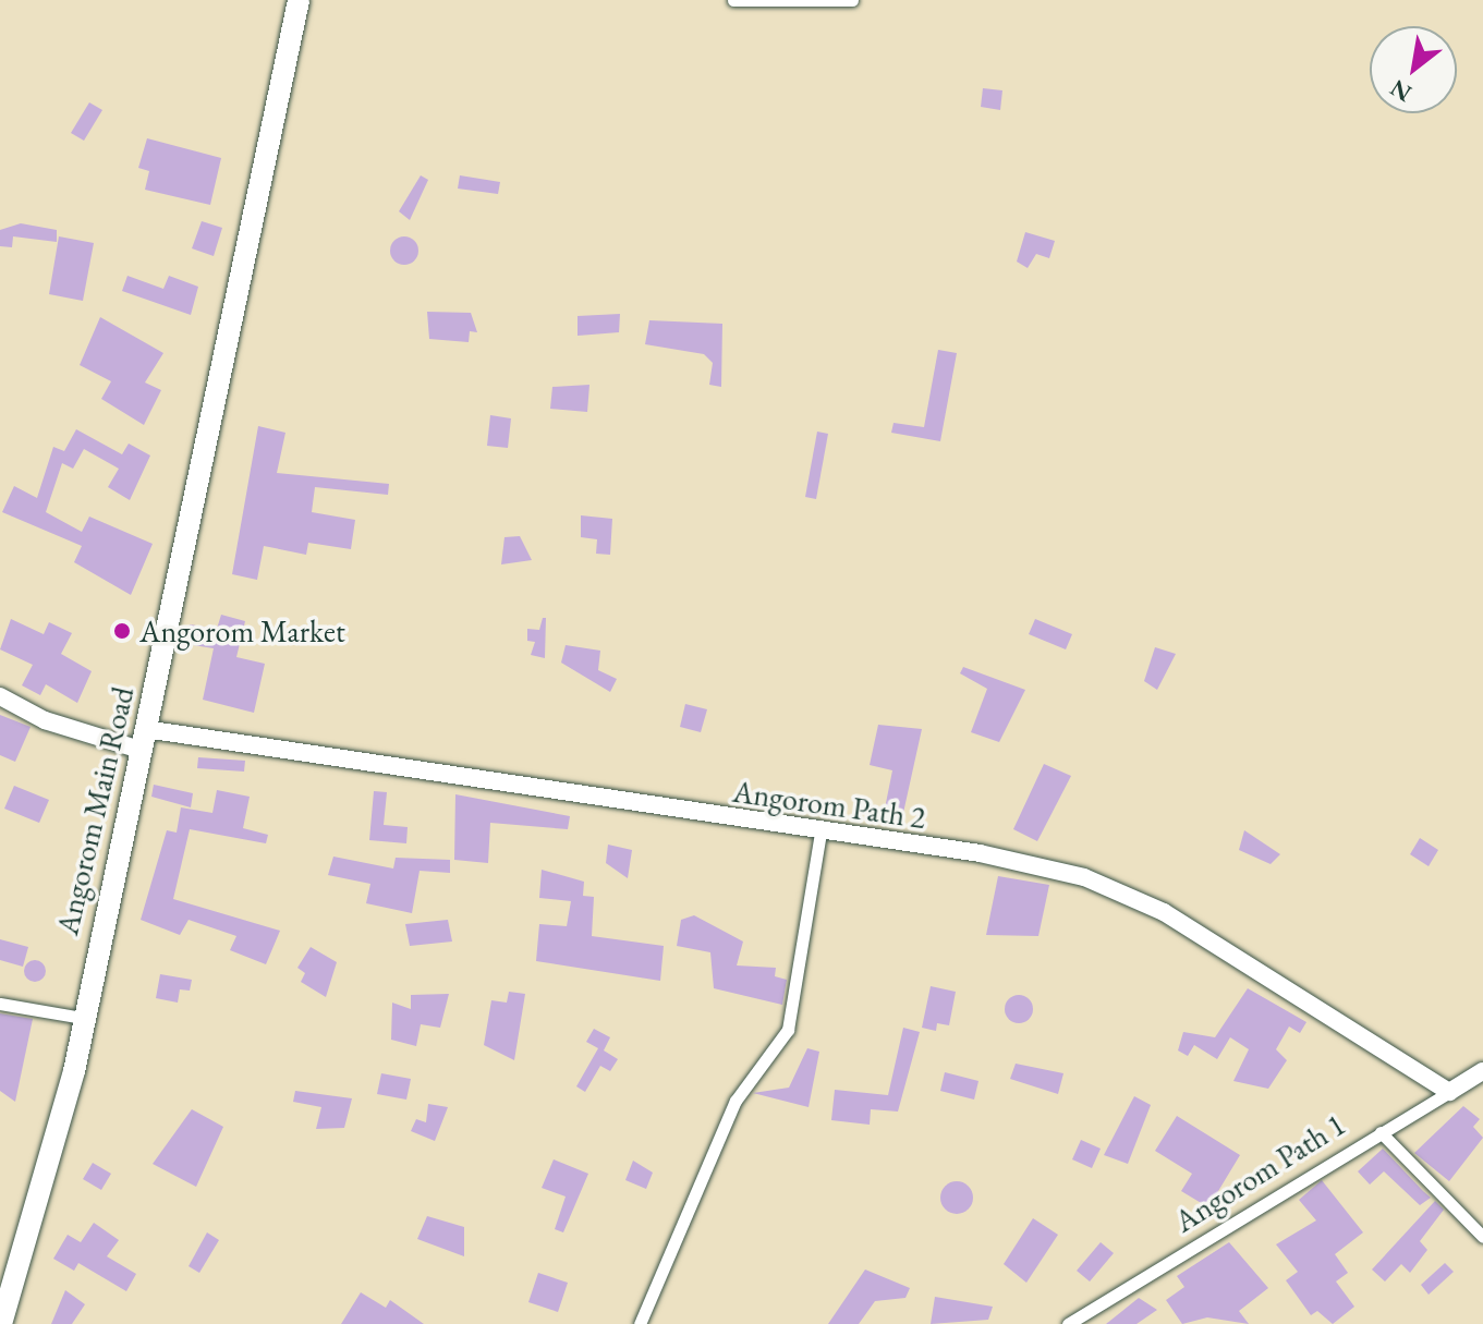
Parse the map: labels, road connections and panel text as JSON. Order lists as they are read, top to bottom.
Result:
{
  "streets": {
    "highway": ["Angorom Main Road"],
    "street": ["Angorom Path 2", "Angorom Path 1"]
  },
  "crossings": [
    ["Angorom Path 2", "Angorom Main Road"],
    ["Angorom Path 2", "Angorom Path 1"]
  ],
  "places": ["Angorom Market"],
  "north": "bottom left"
}
